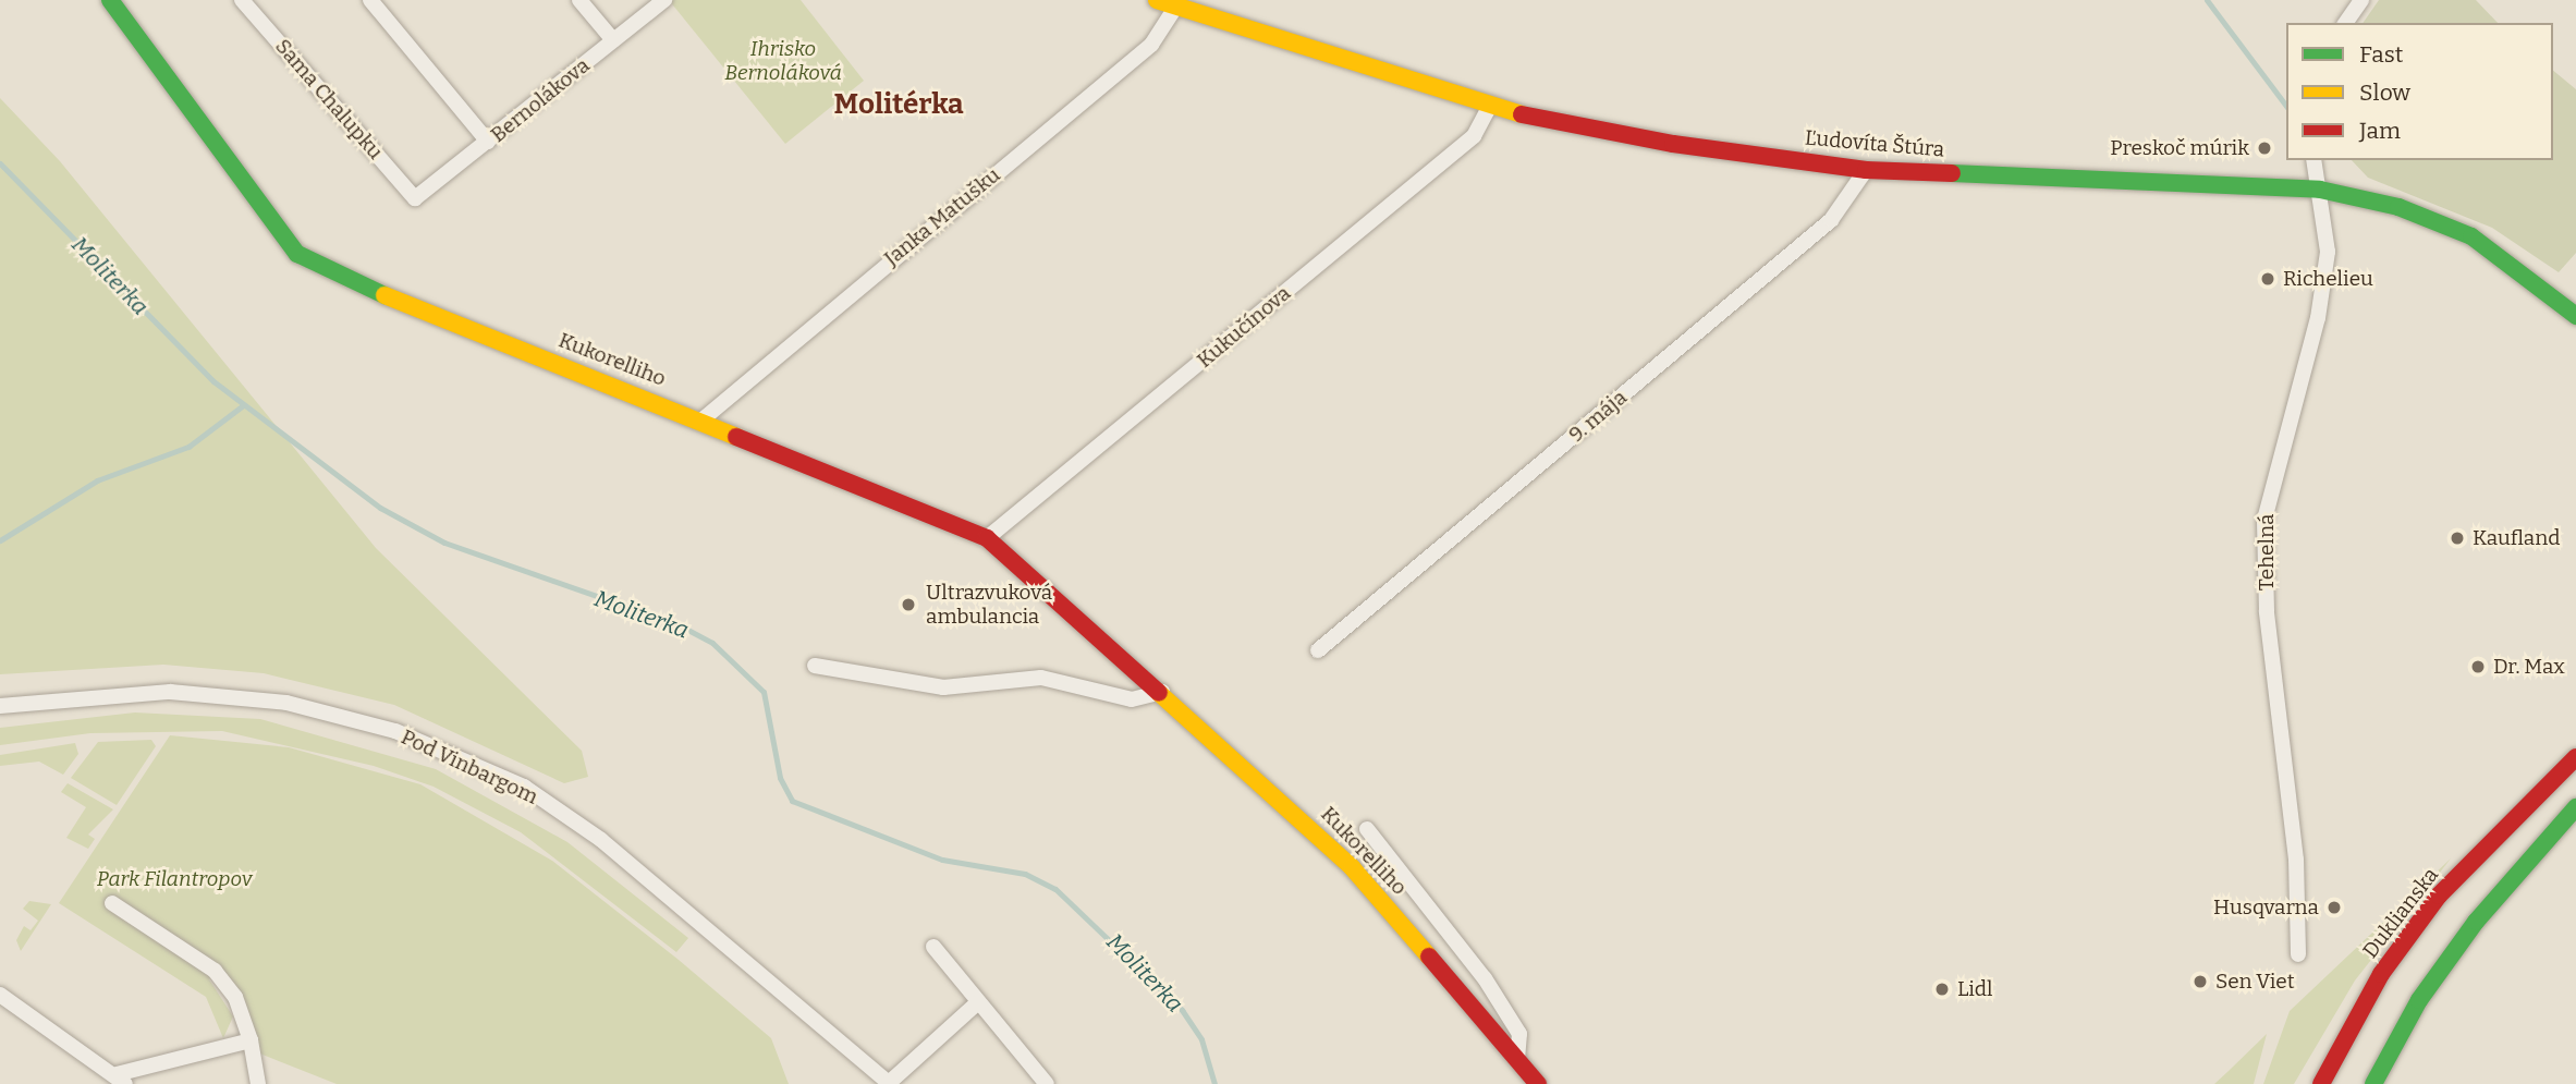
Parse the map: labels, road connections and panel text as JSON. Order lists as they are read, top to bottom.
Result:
{
  "streets": {
    "street": [
      "Sama Chalupku",
      "Bernolákova",
      "Ľudovíta Štúra",
      "Janka Matušku",
      "Kukučínova",
      "Kukorelliho",
      "9. mája",
      "Tehelná",
      "Pod Vinbargom",
      "Duklianska"
    ]
  },
  "crossings": [
    ["Sama Chalupku", "Bernolákova"],
    ["Ľudovíta Štúra", "Janka Matušku"],
    ["Ľudovíta Štúra", "Kukučínova"],
    ["Ľudovíta Štúra", "9. mája"],
    ["Ľudovíta Štúra", "Tehelná"],
    ["Janka Matušku", "Kukorelliho"],
    ["Kukučínova", "Kukorelliho"]
  ],
  "districts": ["Molitérka"],
  "water": ["Moliterka"],
  "parks": ["Ihrisko Bernoláková", "Park Filantropov"],
  "places": [
    "Preskoč múrik",
    "Richelieu",
    "Kaufland",
    "Ultrazvuková ambulancia",
    "Dr. Max",
    "Husqvarna",
    "Sen Viet",
    "Lidl"
  ],
  "legend": ["Fast", "Slow", "Jam"]
}
